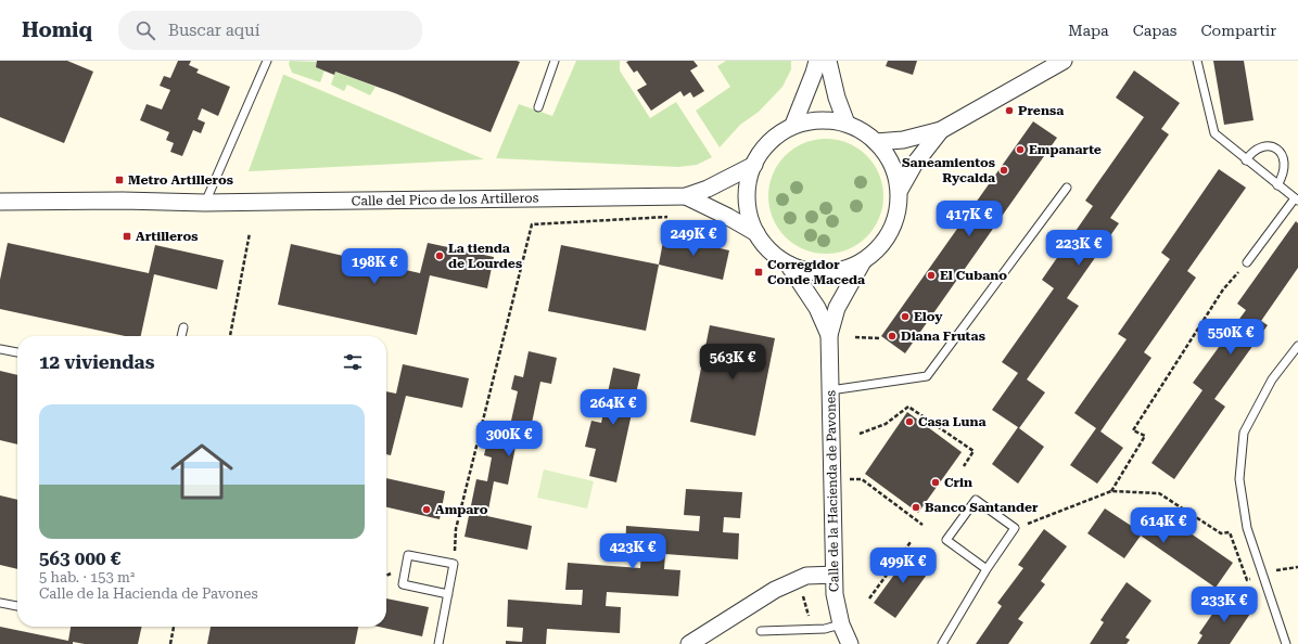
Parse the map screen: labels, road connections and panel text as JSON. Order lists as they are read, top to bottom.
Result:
{
  "streets": {
    "street": ["Calle del Pico de los Artilleros", "Calle de la Hacienda de Pavones"]
  },
  "crossings": [
    ["Calle del Pico de los Artilleros", "Calle de la Hacienda de Pavones"]
  ],
  "places": {
    "other": [
      "Prensa",
      "Empanarte",
      "Saneamientos Rycalda",
      "La tienda de Lourdes",
      "El Cubano",
      "Eloy",
      "Diana Frutas",
      "Casa Luna",
      "Crin",
      "Banco Santander",
      "Amparo"
    ],
    "transit": ["Metro Artilleros", "Artilleros", "Corregidor Conde Maceda"]
  },
  "page": {
    "header": "Homiq",
    "search": "Buscar aquí",
    "nav": ["Mapa", "Capas", "Compartir"],
    "price": [
      "417K €",
      "249K €",
      "223K €",
      "198K €",
      "550K €",
      "563K €",
      "264K €",
      "300K €",
      "614K €",
      "423K €",
      "499K €",
      "233K €"
    ],
    "heading": "12 viviendas",
    "list": [
      {
        "name": "563 000 €",
        "note": "5 hab. · 153 m² · Calle de la Hacienda de Pavones"
      }
    ]
  }
}
